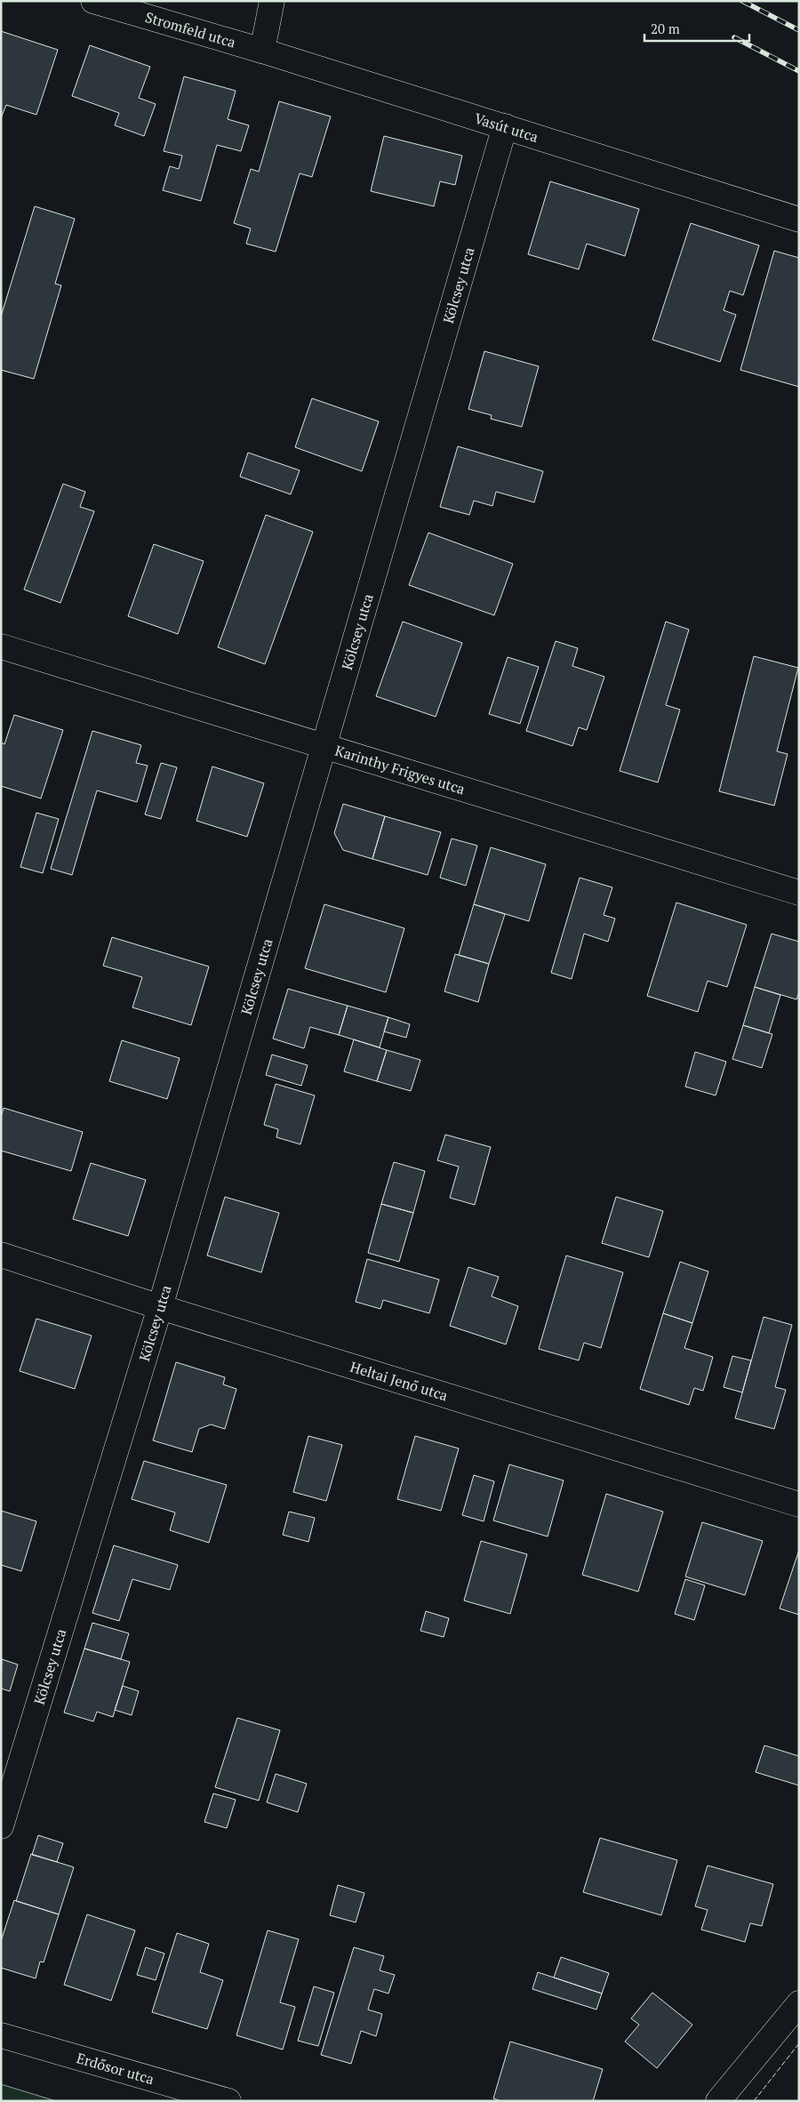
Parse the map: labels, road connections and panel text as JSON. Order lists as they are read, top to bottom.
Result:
{
  "streets": {
    "street": [
      "Stromfeld utca",
      "Vasút utca",
      "Kölcsey utca",
      "Karinthy Frigyes utca",
      "Heltai Jenő utca",
      "Erdősor utca"
    ]
  },
  "crossings": [
    ["Stromfeld utca", "Vasút utca"],
    ["Vasút utca", "Kölcsey utca"],
    ["Kölcsey utca", "Karinthy Frigyes utca"],
    ["Kölcsey utca", "Heltai Jenő utca"]
  ],
  "scale_bar": "20 m"
}
